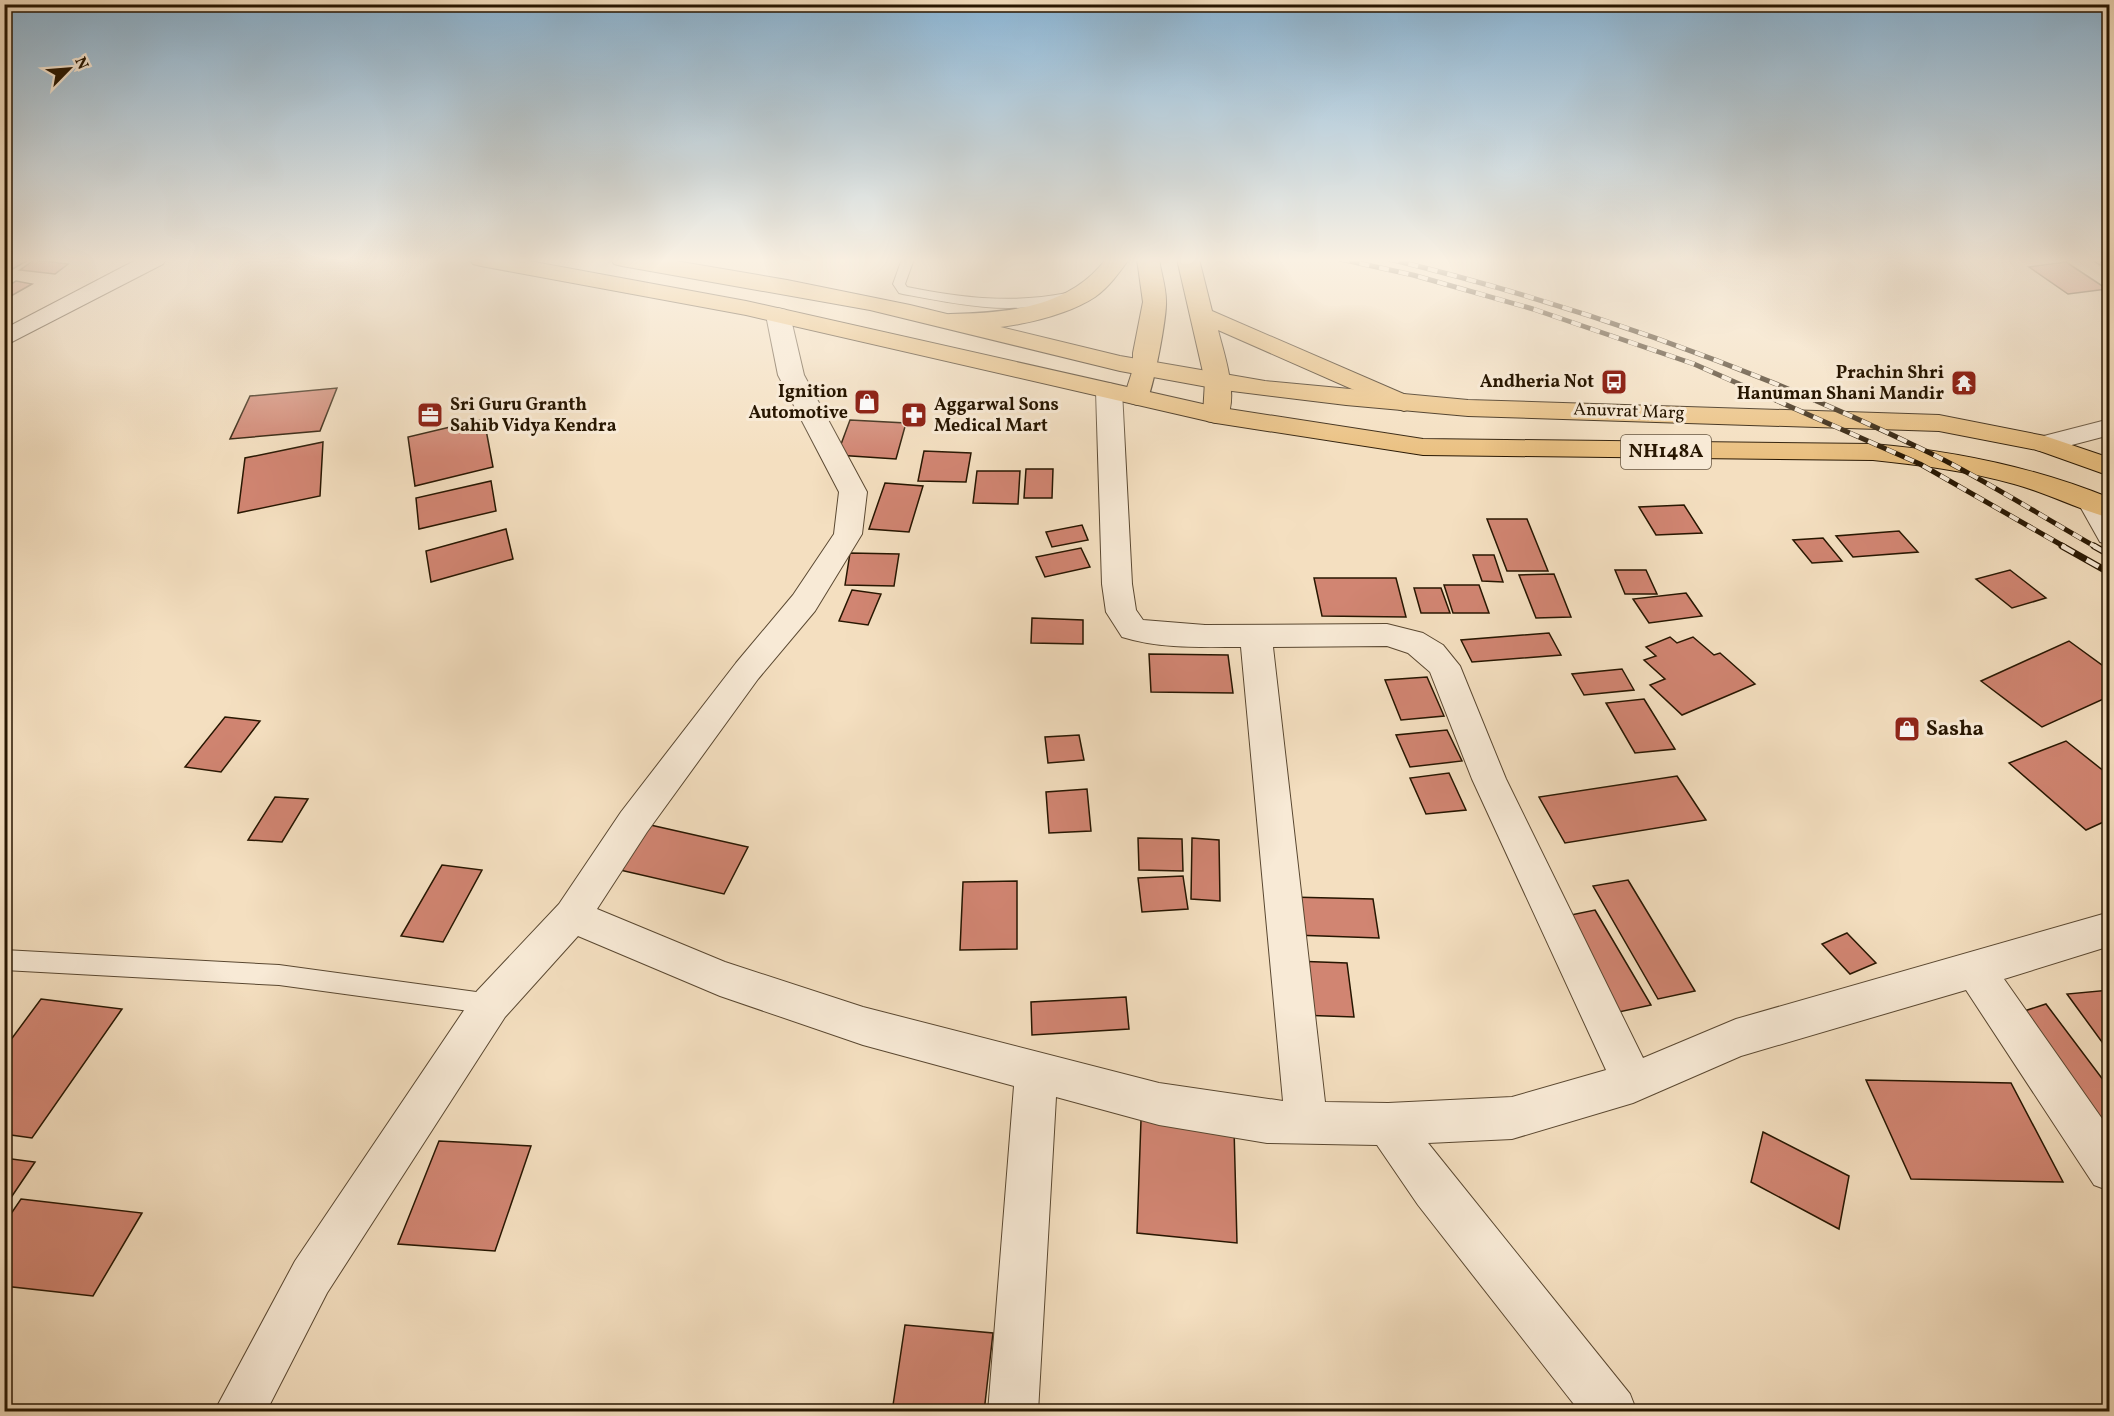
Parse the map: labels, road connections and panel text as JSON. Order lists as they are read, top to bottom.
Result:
{
  "streets": {
    "main road": ["Anuvrat Marg", "NH148A"]
  },
  "crossings": [
    ["Anuvrat Marg", "NH148A"]
  ],
  "places": {
    "bus stop": ["Andheria Not"],
    "temple": ["Prachin Shri Hanuman Shani Mandir"],
    "shop": ["Ignition Automotive", "Sasha"],
    "office": ["Sri Guru Granth Sahib Vidya Kendra"],
    "pharmacy": ["Aggarwal Sons Medical Mart"]
  },
  "north": "top right"
}
